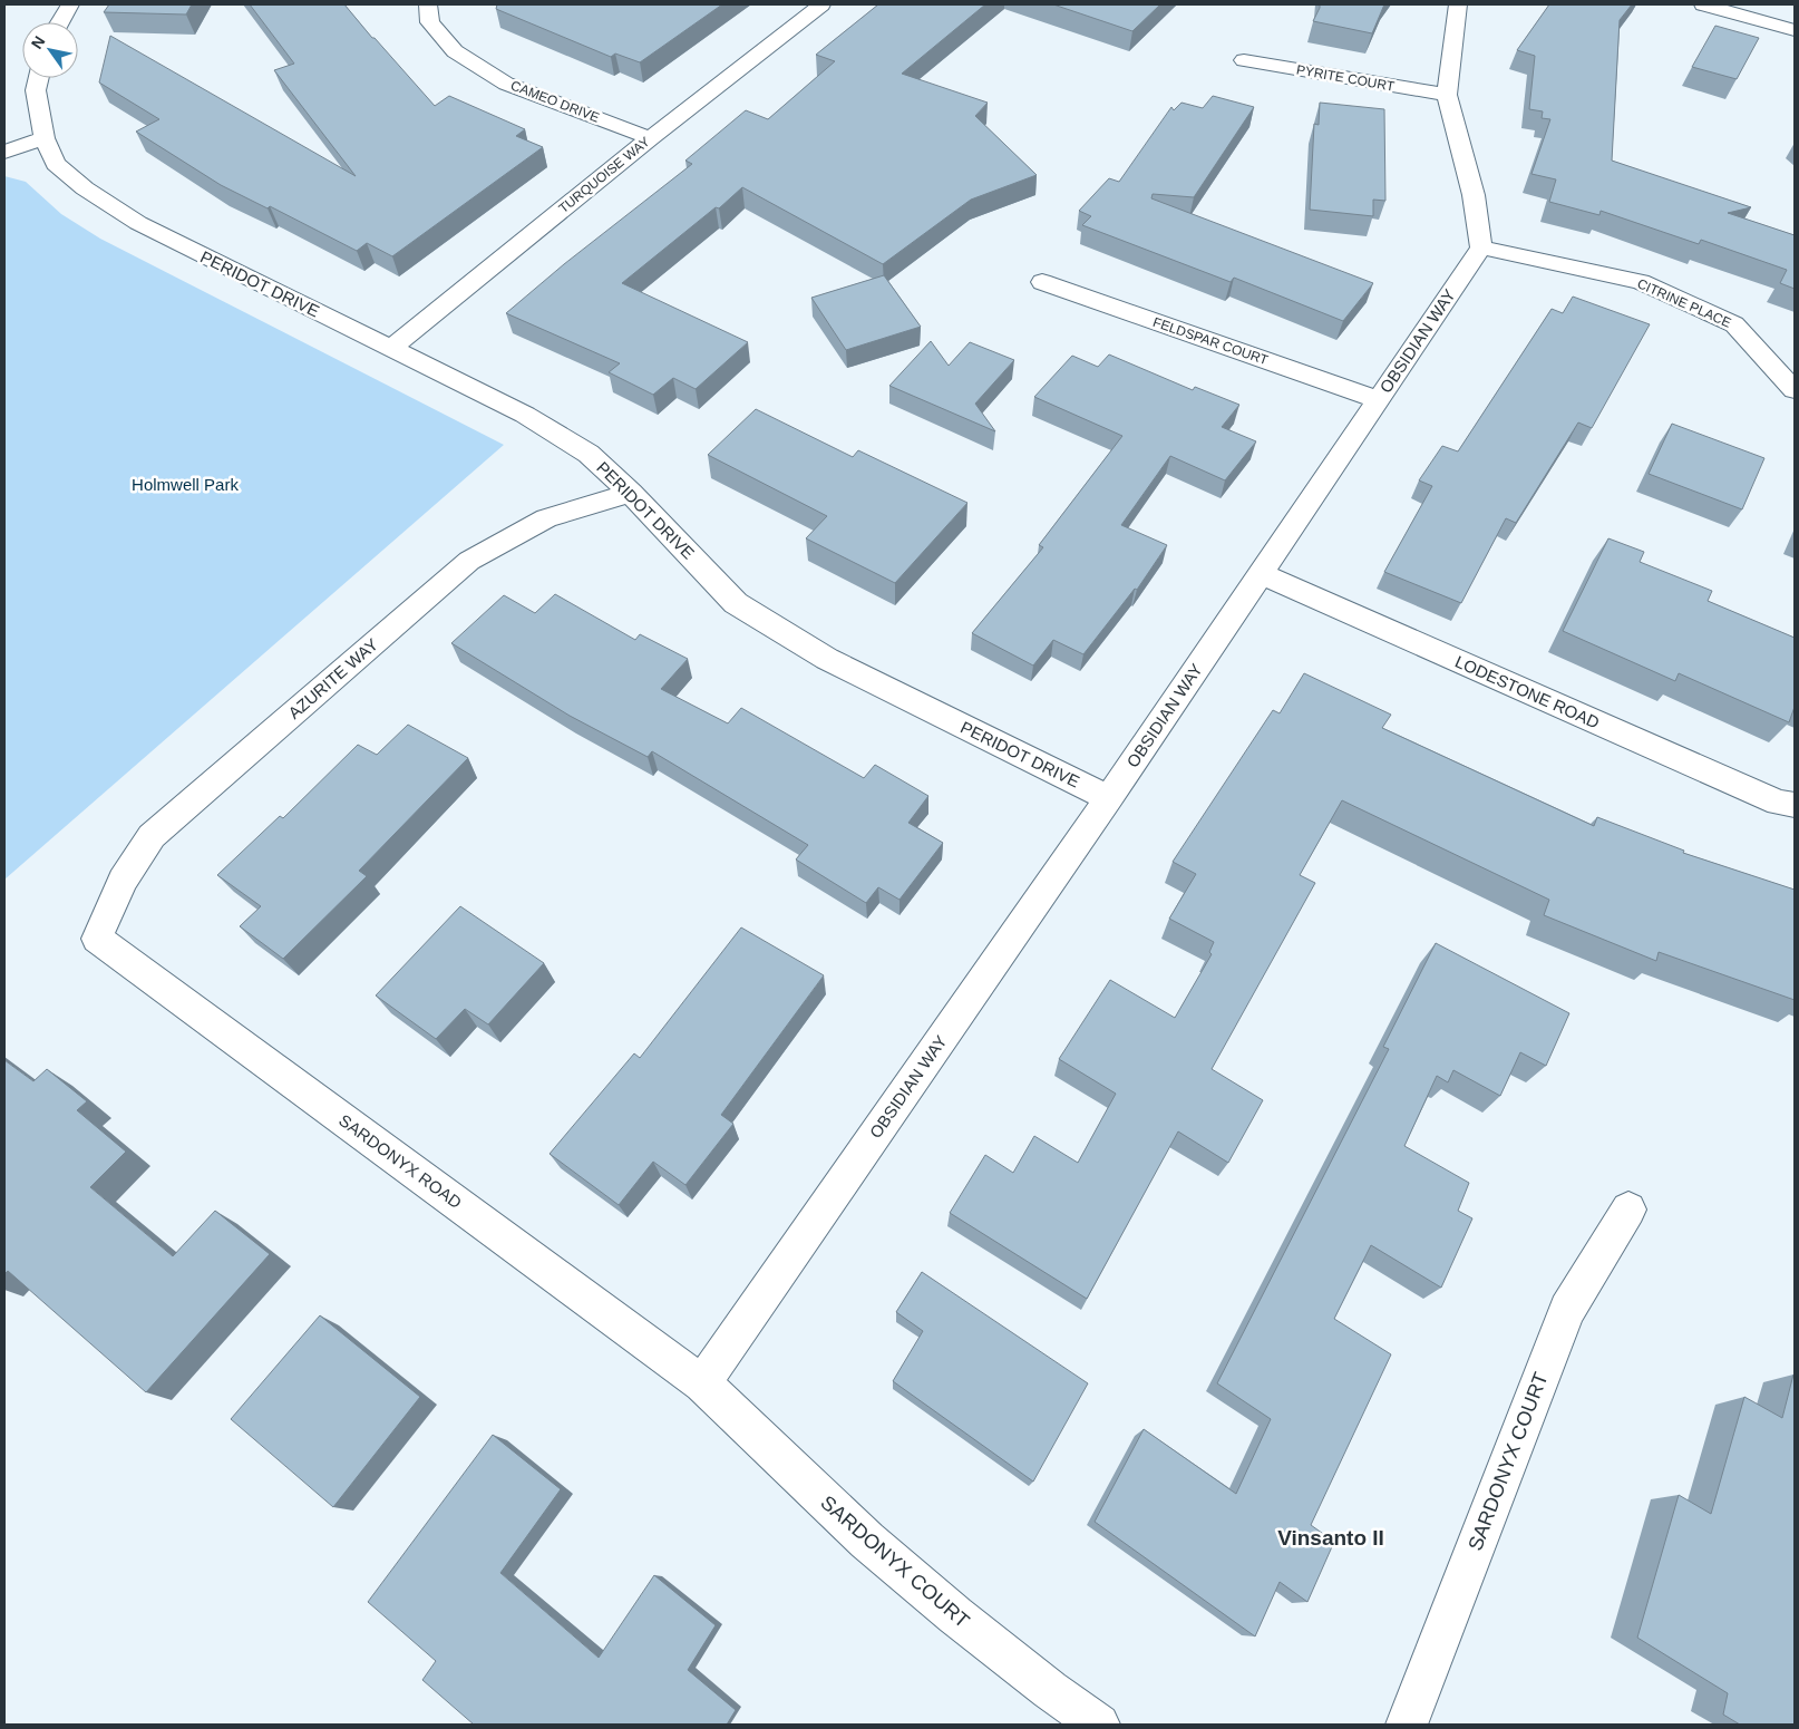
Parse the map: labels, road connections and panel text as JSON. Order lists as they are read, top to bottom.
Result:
{
  "streets": {
    "street": [
      "PYRITE COURT",
      "CAMEO DRIVE",
      "TURQUOISE WAY",
      "PERIDOT DRIVE",
      "CITRINE PLACE",
      "FELDSPAR COURT",
      "OBSIDIAN WAY",
      "AZURITE WAY",
      "LODESTONE ROAD",
      "SARDONYX ROAD",
      "SARDONYX COURT"
    ]
  },
  "crossings": [
    ["CAMEO DRIVE", "TURQUOISE WAY"],
    ["TURQUOISE WAY", "PERIDOT DRIVE"],
    ["PERIDOT DRIVE", "OBSIDIAN WAY"],
    ["PERIDOT DRIVE", "AZURITE WAY"],
    ["CITRINE PLACE", "OBSIDIAN WAY"],
    ["FELDSPAR COURT", "OBSIDIAN WAY"],
    ["OBSIDIAN WAY", "LODESTONE ROAD"],
    ["OBSIDIAN WAY", "SARDONYX ROAD"],
    ["OBSIDIAN WAY", "SARDONYX COURT"],
    ["AZURITE WAY", "SARDONYX ROAD"],
    ["SARDONYX ROAD", "SARDONYX COURT"]
  ],
  "districts": ["Vinsanto II"],
  "parks": ["Holmwell Park"],
  "north": "top left"
}
